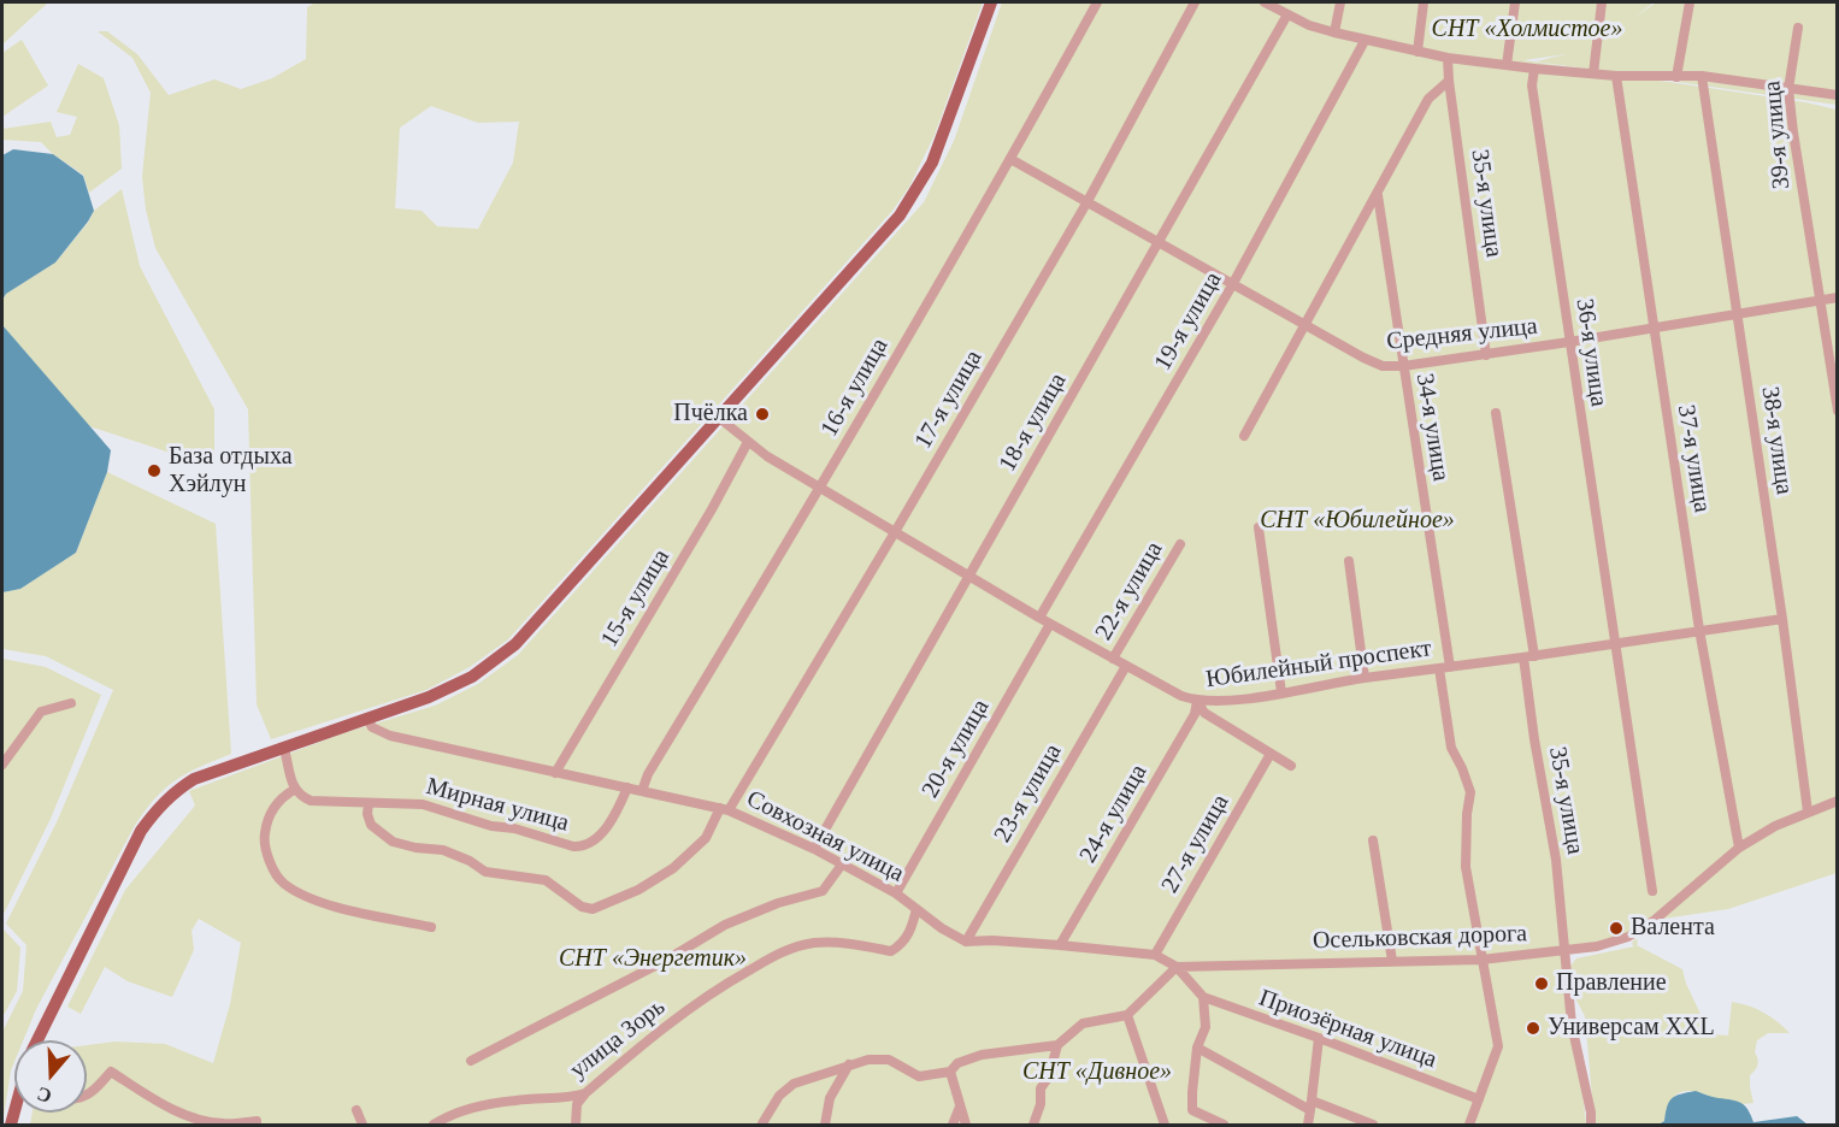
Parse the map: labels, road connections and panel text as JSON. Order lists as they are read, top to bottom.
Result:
{
  "streets": {
    "street": [
      "39-я улица",
      "35-я улица",
      "19-я улица",
      "Средняя улица",
      "36-я улица",
      "16-я улица",
      "17-я улица",
      "18-я улица",
      "34-я улица",
      "38-я улица",
      "37-я улица",
      "22-я улица",
      "15-я улица",
      "Юбилейный проспект",
      "20-я улица",
      "23-я улица",
      "Мирная улица",
      "24-я улица",
      "Совхозная улица",
      "27-я улица",
      "Осельковская дорога",
      "Приозёрная улица",
      "улица Зорь"
    ]
  },
  "crossings": [
    ["39-я улица", "Средняя улица"],
    ["35-я улица", "Средняя улица"],
    ["35-я улица", "Юбилейный проспект"],
    ["35-я улица", "Осельковская дорога"],
    ["19-я улица", "Средняя улица"],
    ["19-я улица", "Юбилейный проспект"],
    ["Средняя улица", "36-я улица"],
    ["Средняя улица", "16-я улица"],
    ["Средняя улица", "17-я улица"],
    ["Средняя улица", "18-я улица"],
    ["Средняя улица", "34-я улица"],
    ["Средняя улица", "38-я улица"],
    ["Средняя улица", "37-я улица"],
    ["36-я улица", "Юбилейный проспект"],
    ["16-я улица", "Юбилейный проспект"],
    ["16-я улица", "Совхозная улица"],
    ["17-я улица", "Юбилейный проспект"],
    ["17-я улица", "Мирная улица"],
    ["17-я улица", "Совхозная улица"],
    ["18-я улица", "Юбилейный проспект"],
    ["18-я улица", "Совхозная улица"],
    ["34-я улица", "Юбилейный проспект"],
    ["34-я улица", "Осельковская дорога"],
    ["34-я улица", "Приозёрная улица"],
    ["38-я улица", "Юбилейный проспект"],
    ["38-я улица", "Осельковская дорога"],
    ["37-я улица", "Юбилейный проспект"],
    ["37-я улица", "Осельковская дорога"],
    ["22-я улица", "Юбилейный проспект"],
    ["15-я улица", "Юбилейный проспект"],
    ["15-я улица", "Совхозная улица"],
    ["Юбилейный проспект", "20-я улица"],
    ["Юбилейный проспект", "23-я улица"],
    ["Юбилейный проспект", "24-я улица"],
    ["20-я улица", "Совхозная улица"],
    ["23-я улица", "Совхозная улица"],
    ["Мирная улица", "Совхозная улица"],
    ["Совхозная улица", "улица Зорь"]
  ],
  "parks": [
    "СНТ «Холмистое»",
    "СНТ «Юбилейное»",
    "СНТ «Энергетик»",
    "СНТ «Дивное»"
  ],
  "places": [
    "Пчёлка",
    "База отдыха Хэйлун",
    "Валента",
    "Правление",
    "Универсам XXL"
  ],
  "north": "bottom"
}
